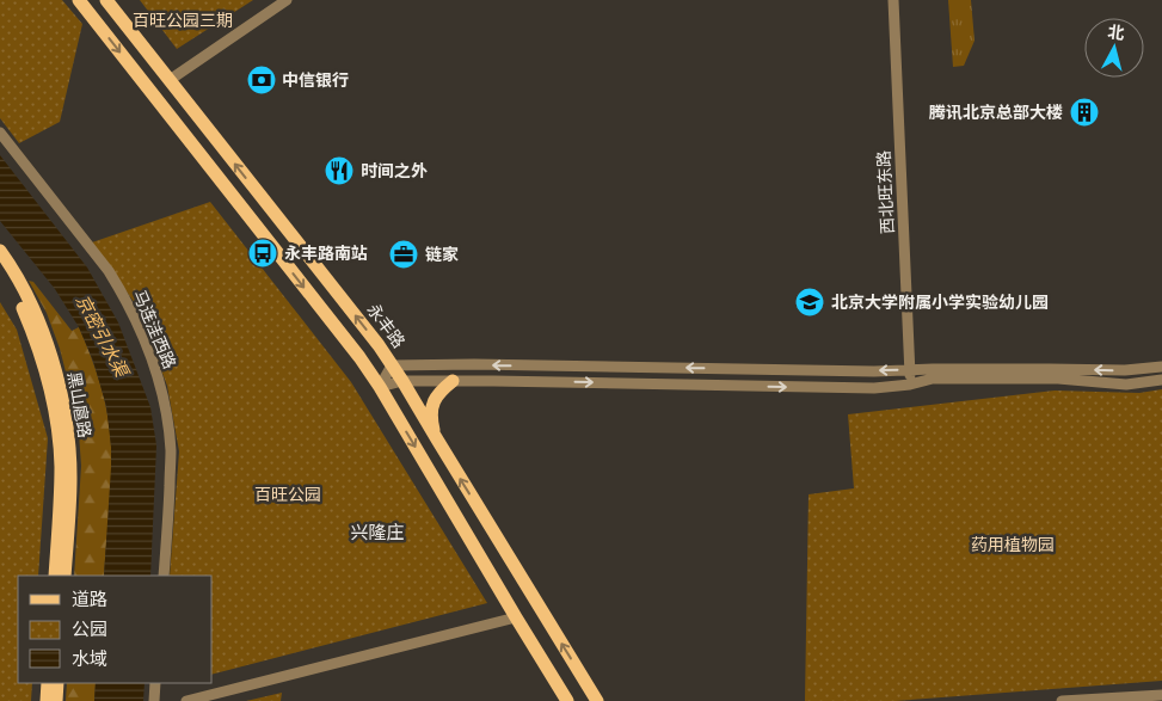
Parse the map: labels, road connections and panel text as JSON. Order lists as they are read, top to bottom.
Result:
{
  "streets": {
    "main road": ["永丰路", "黑山扈路"],
    "street": ["西北旺东路", "马连洼西路"]
  },
  "districts": ["兴隆庄"],
  "water": ["京密引水渠"],
  "parks": ["百旺公园三期", "百旺公园", "药用植物园"],
  "places": {
    "bank": ["中信银行"],
    "building": ["腾讯北京总部大楼"],
    "restaurant": ["时间之外"],
    "bus stop": ["永丰路南站"],
    "office": ["链家"],
    "school or university": ["北京大学附属小学实验幼儿园"]
  },
  "legend": ["道路", "公园", "水域"],
  "north": "top"
}
